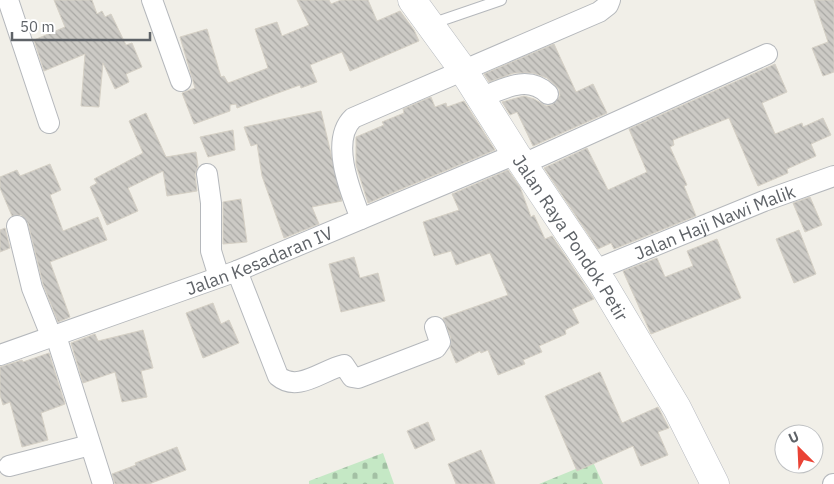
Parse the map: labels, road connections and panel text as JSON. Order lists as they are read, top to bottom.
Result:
{
  "streets": {
    "main road": ["Jalan Raya Pondok Petir"],
    "street": ["Jalan Haji Nawi Malik", "Jalan Kesadaran IV"]
  },
  "crossings": [
    ["Jalan Haji Nawi Malik", "Jalan Raya Pondok Petir"],
    ["Jalan Raya Pondok Petir", "Jalan Kesadaran IV"]
  ],
  "scale_bar": "50 m",
  "north": "top left"
}
